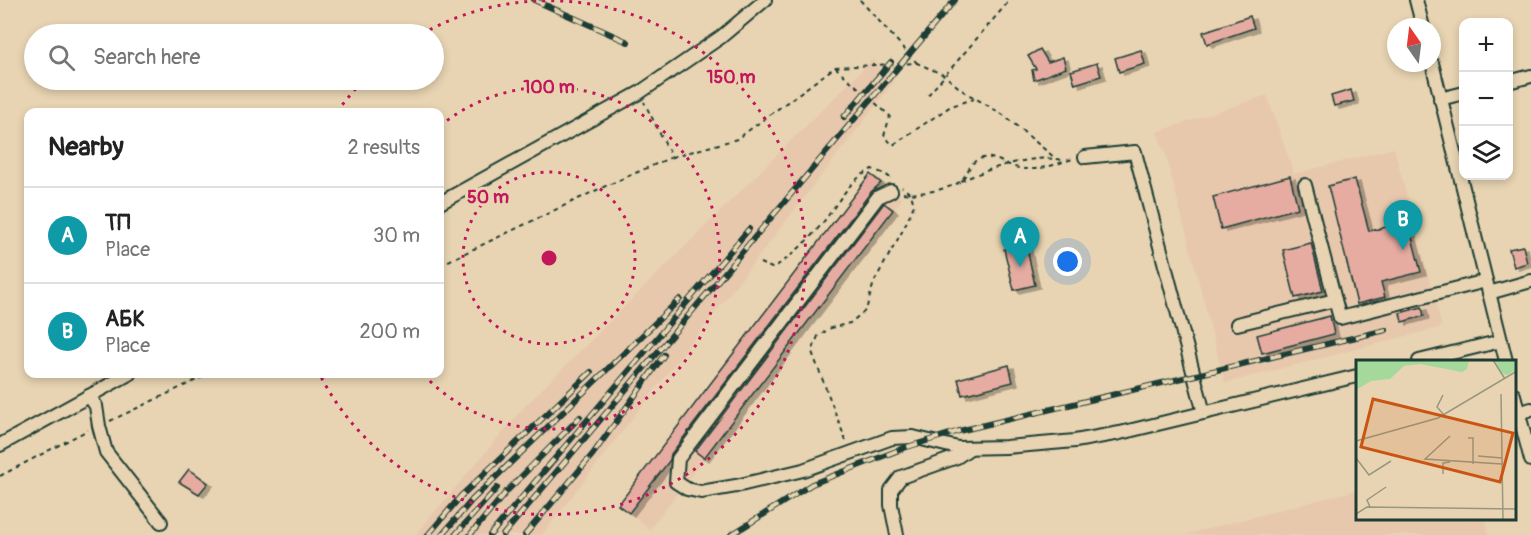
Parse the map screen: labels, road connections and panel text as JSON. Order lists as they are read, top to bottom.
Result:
{
  "north": "top",
  "page": {
    "map_buttons": ["+", "−"],
    "search": "Search here",
    "heading": ["Nearby", "2 results"],
    "list": [
      {
        "mark": "A",
        "name": "ТП",
        "note": "Place",
        "value": "30 m"
      },
      {
        "mark": "B",
        "name": "АБК",
        "note": "Place",
        "value": "200 m"
      }
    ],
    "pins": ["B", "A"]
  },
  "rings": ["150 m", "100 m", "50 m"]
}
